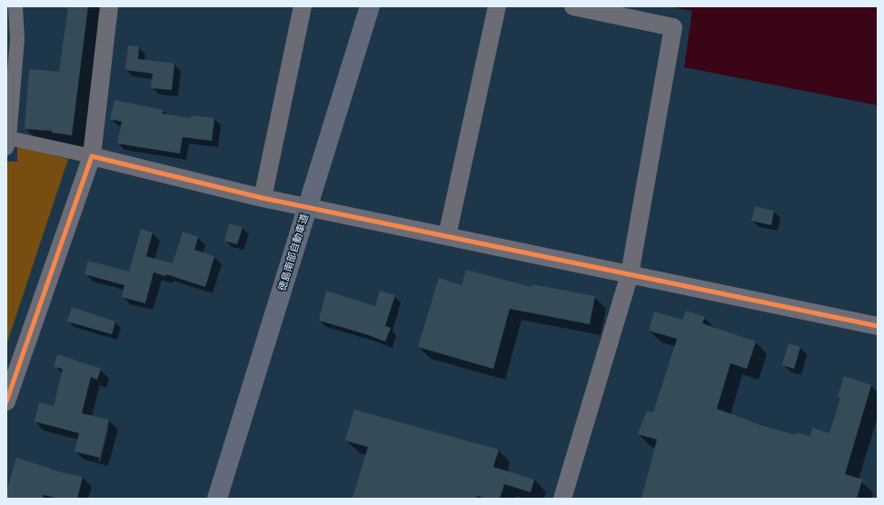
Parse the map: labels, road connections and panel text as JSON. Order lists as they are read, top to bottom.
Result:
{
  "streets": {
    "highway": ["徳島南部自動車道"]
  }
}
